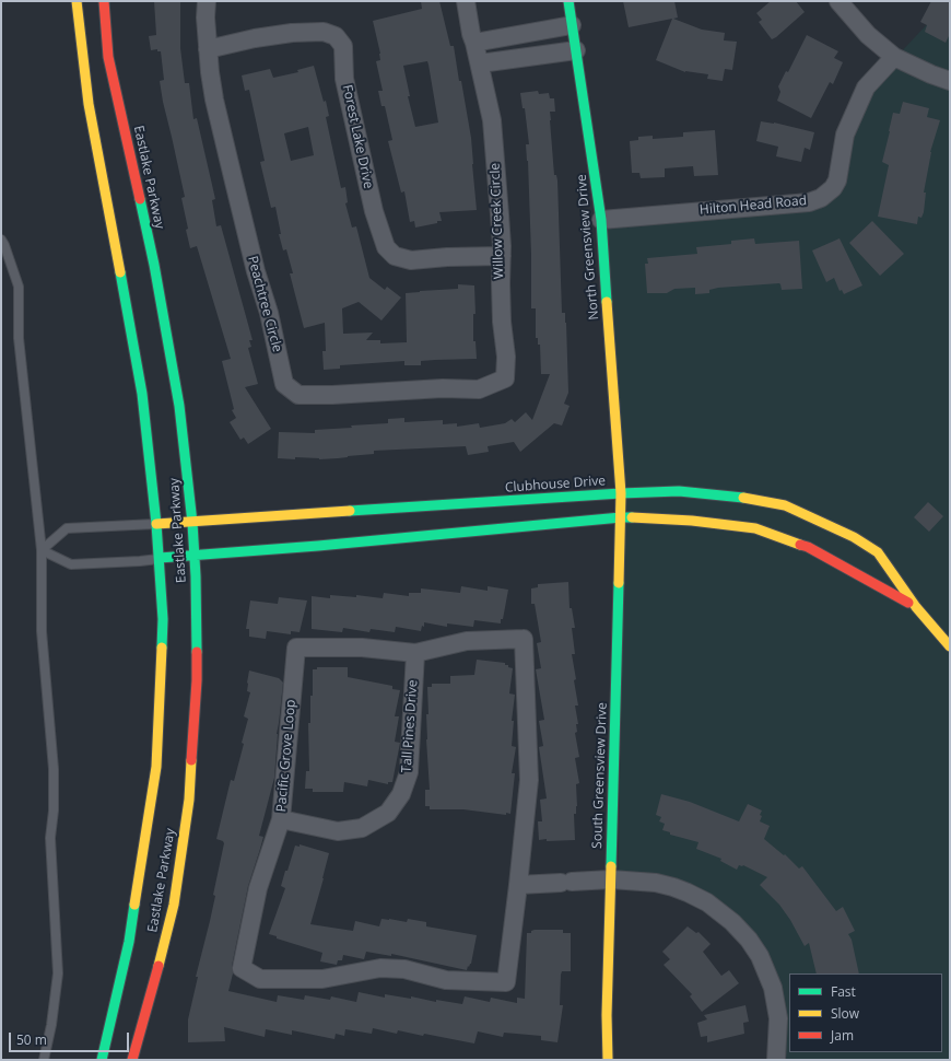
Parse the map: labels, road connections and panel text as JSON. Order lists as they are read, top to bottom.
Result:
{
  "streets": {
    "street": [
      "Forest Lake Drive",
      "Eastlake Parkway",
      "Hilton Head Road",
      "Willow Creek Circle",
      "North Greensview Drive",
      "Peachtree Circle",
      "Clubhouse Drive",
      "Tall Pines Drive",
      "Pacific Grove Loop",
      "South Greensview Drive"
    ]
  },
  "crossings": [
    ["Forest Lake Drive", "Willow Creek Circle"],
    ["Forest Lake Drive", "Peachtree Circle"],
    ["Eastlake Parkway", "Clubhouse Drive"],
    ["Hilton Head Road", "North Greensview Drive"],
    ["Willow Creek Circle", "Peachtree Circle"],
    ["North Greensview Drive", "Clubhouse Drive"],
    ["North Greensview Drive", "South Greensview Drive"],
    ["Clubhouse Drive", "South Greensview Drive"],
    ["Tall Pines Drive", "Pacific Grove Loop"]
  ],
  "legend": ["Fast", "Slow", "Jam"],
  "scale_bar": "50 m"
}
